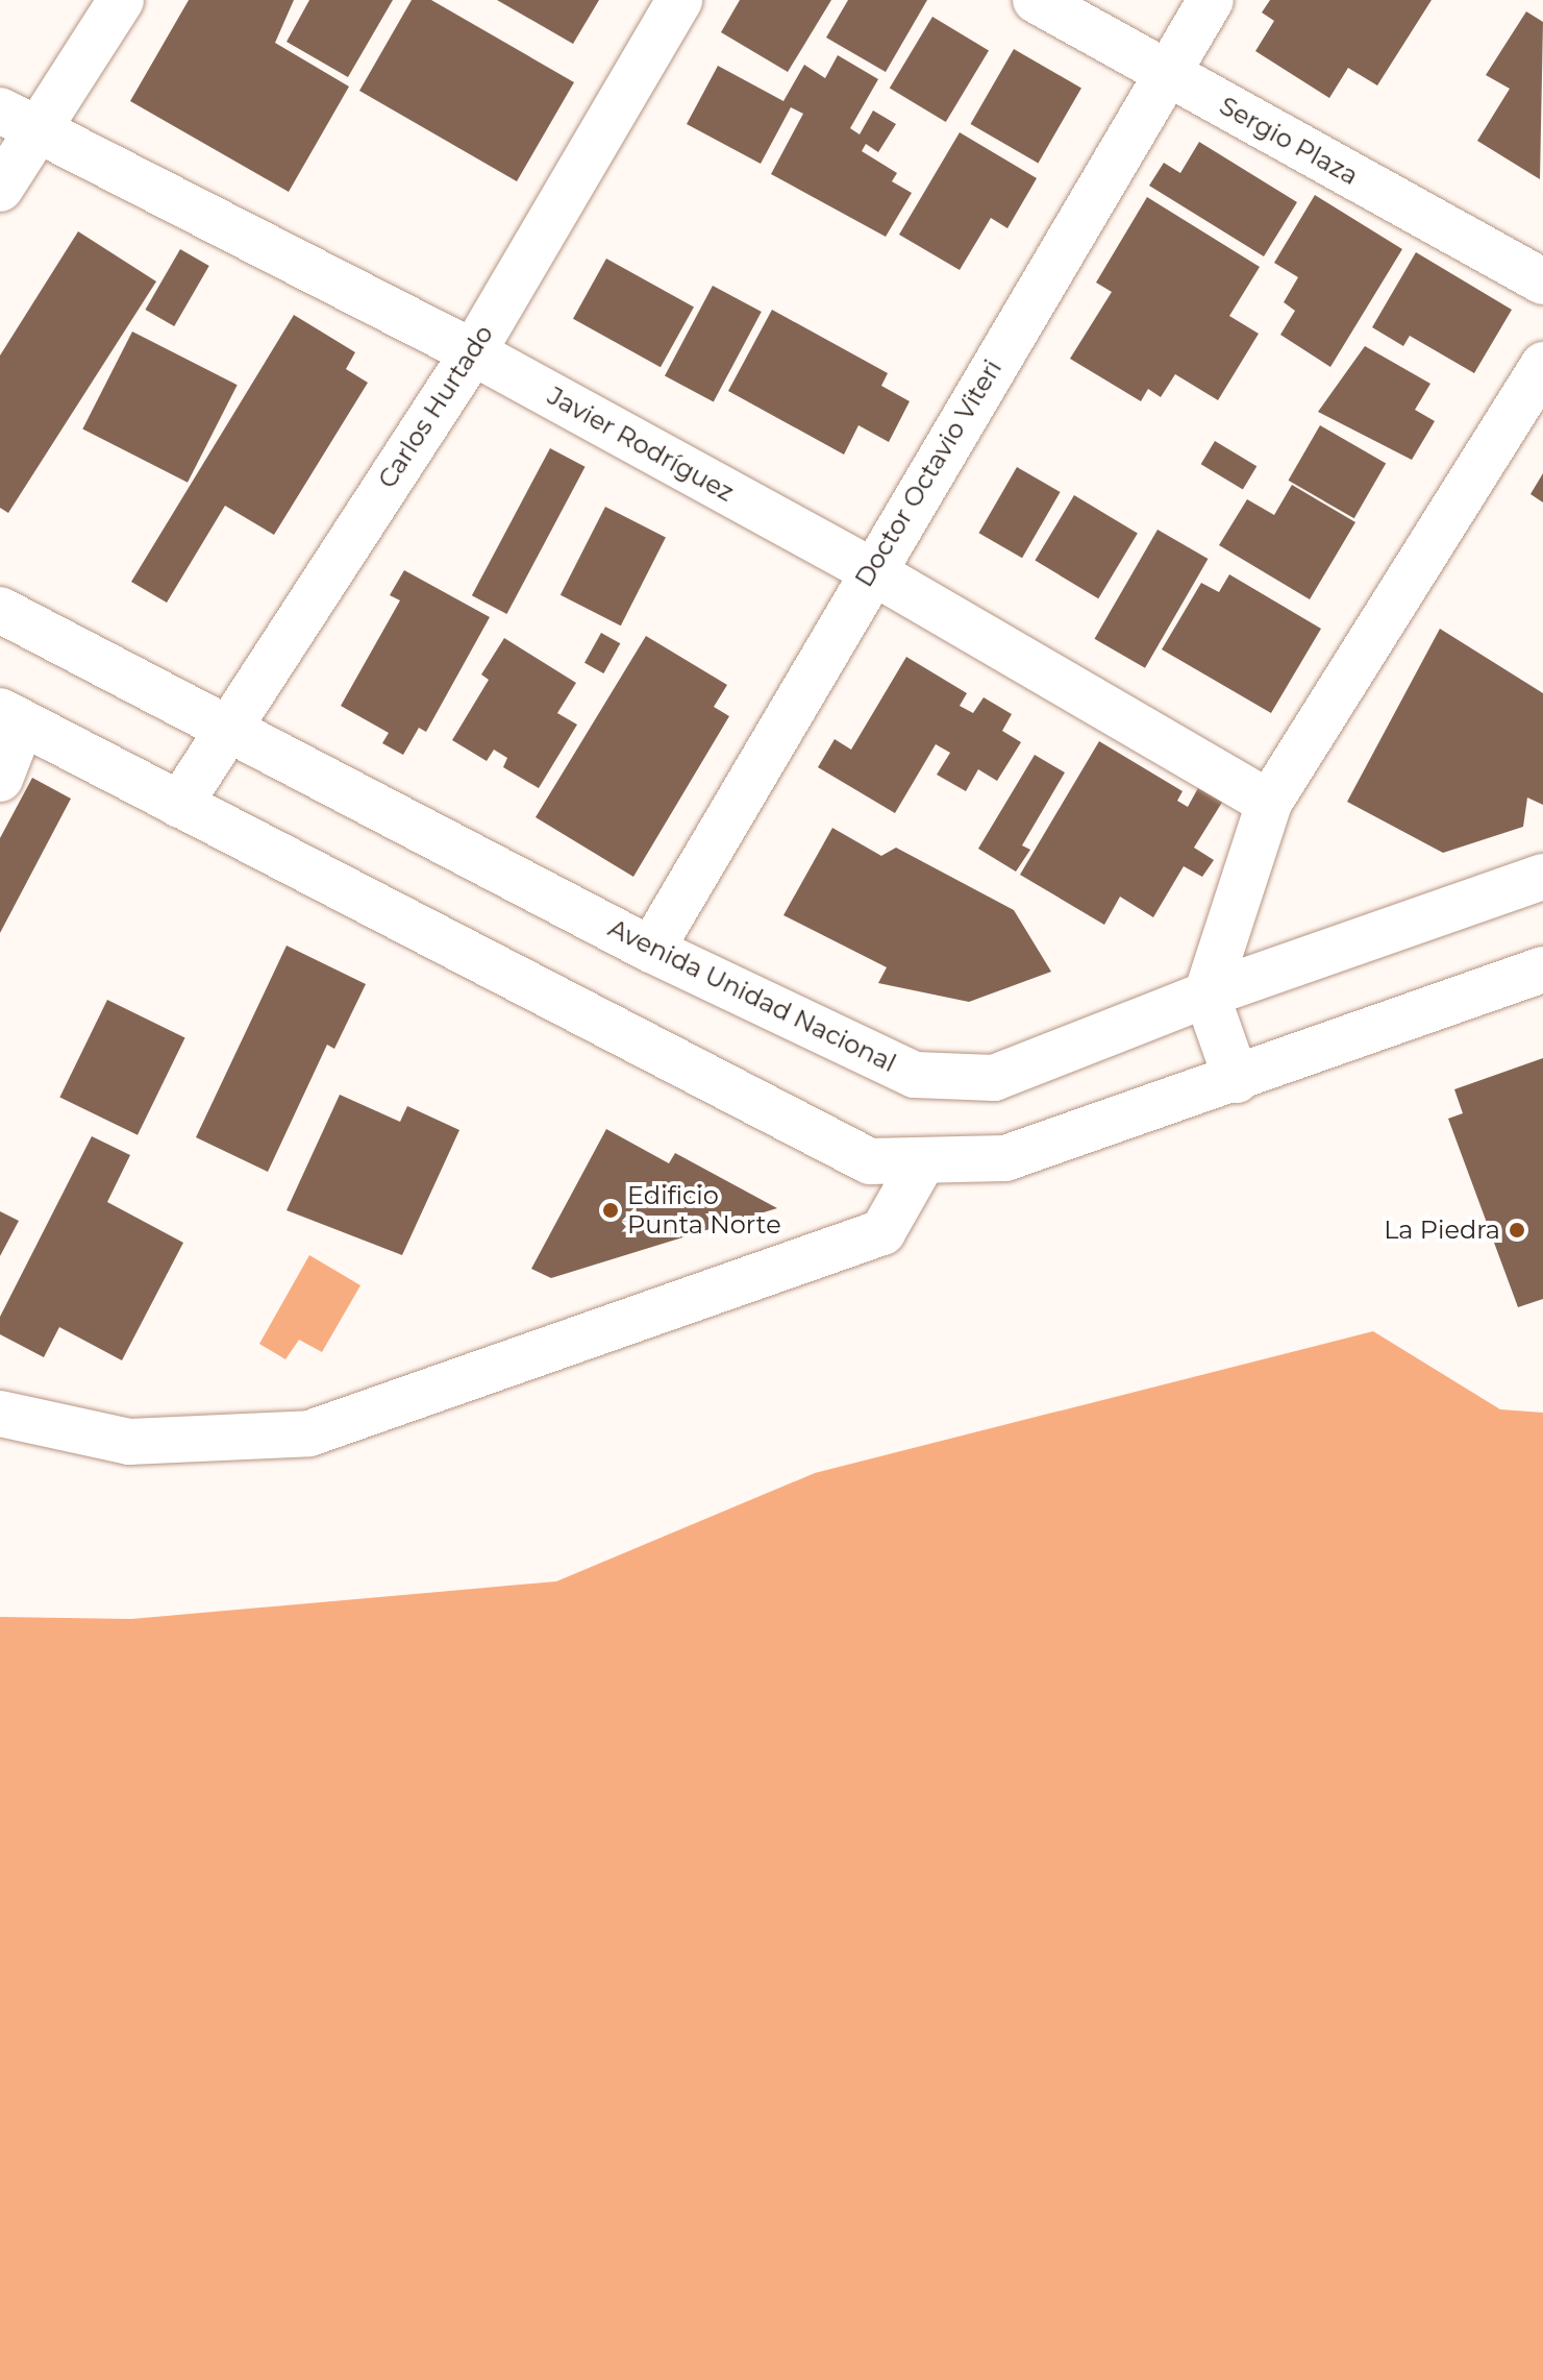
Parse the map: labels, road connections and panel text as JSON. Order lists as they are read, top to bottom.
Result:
{
  "streets": {
    "street": [
      "Sergio Plaza",
      "Carlos Hurtado",
      "Javier Rodríguez",
      "Doctor Octavio Viteri",
      "Avenida Unidad Nacional"
    ]
  },
  "crossings": [
    ["Sergio Plaza", "Doctor Octavio Viteri"],
    ["Carlos Hurtado", "Javier Rodríguez"],
    ["Carlos Hurtado", "Avenida Unidad Nacional"],
    ["Javier Rodríguez", "Doctor Octavio Viteri"],
    ["Doctor Octavio Viteri", "Avenida Unidad Nacional"]
  ],
  "places": ["Edificio Punta Norte", "La Piedra"]
}
